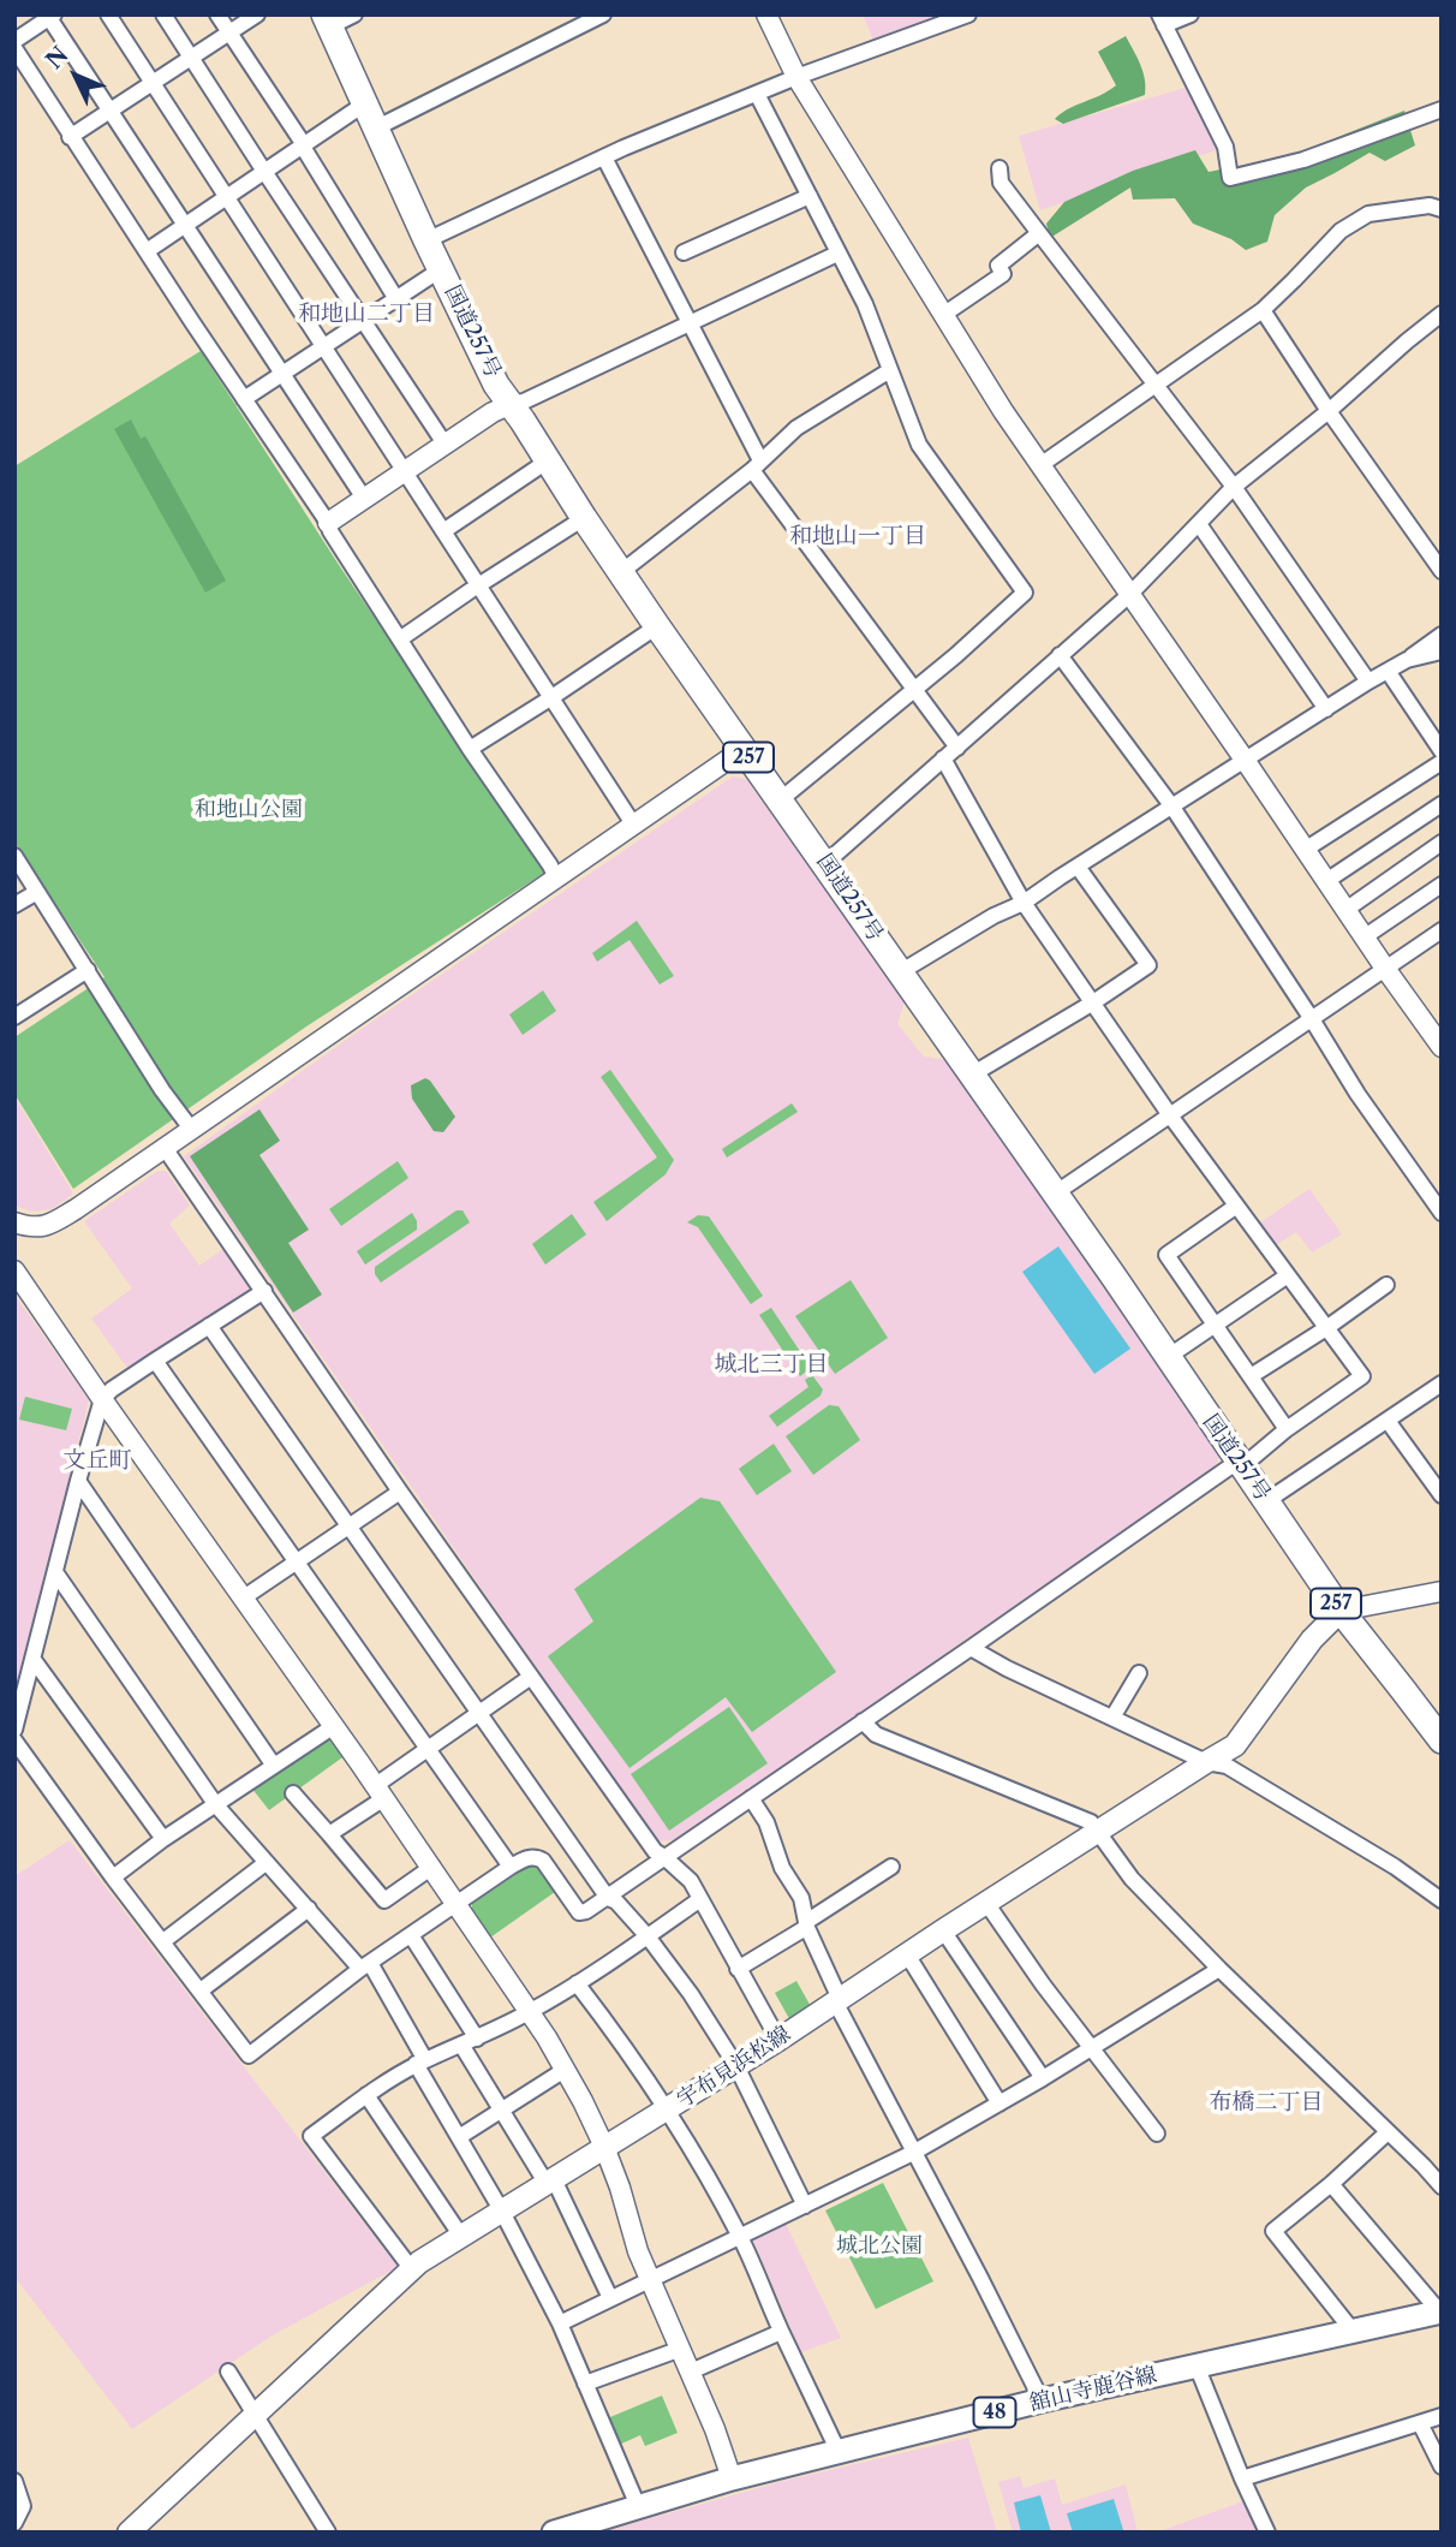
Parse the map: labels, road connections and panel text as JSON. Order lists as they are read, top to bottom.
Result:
{
  "streets": {
    "highway": ["国道257号", "257"],
    "main road": ["宇布見浜松線", "舘山寺鹿谷線", "48"]
  },
  "crossings": [
    ["国道257号", "宇布見浜松線"]
  ],
  "districts": [
    "和地山二丁目",
    "和地山一丁目",
    "城北三丁目",
    "文丘町",
    "布橋二丁目"
  ],
  "parks": ["和地山公園", "城北公園"],
  "north": "top left"
}
